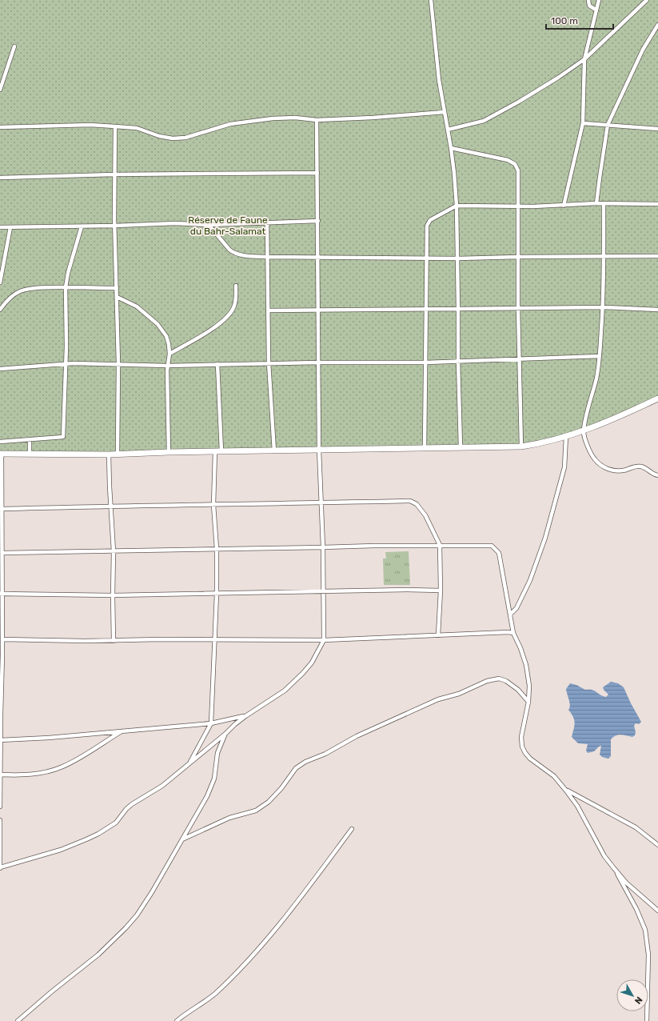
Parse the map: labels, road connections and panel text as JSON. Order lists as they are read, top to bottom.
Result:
{
  "parks": ["Réserve de Faune du Bahr-Salamat"],
  "scale_bar": "100 m",
  "north": "bottom right"
}
